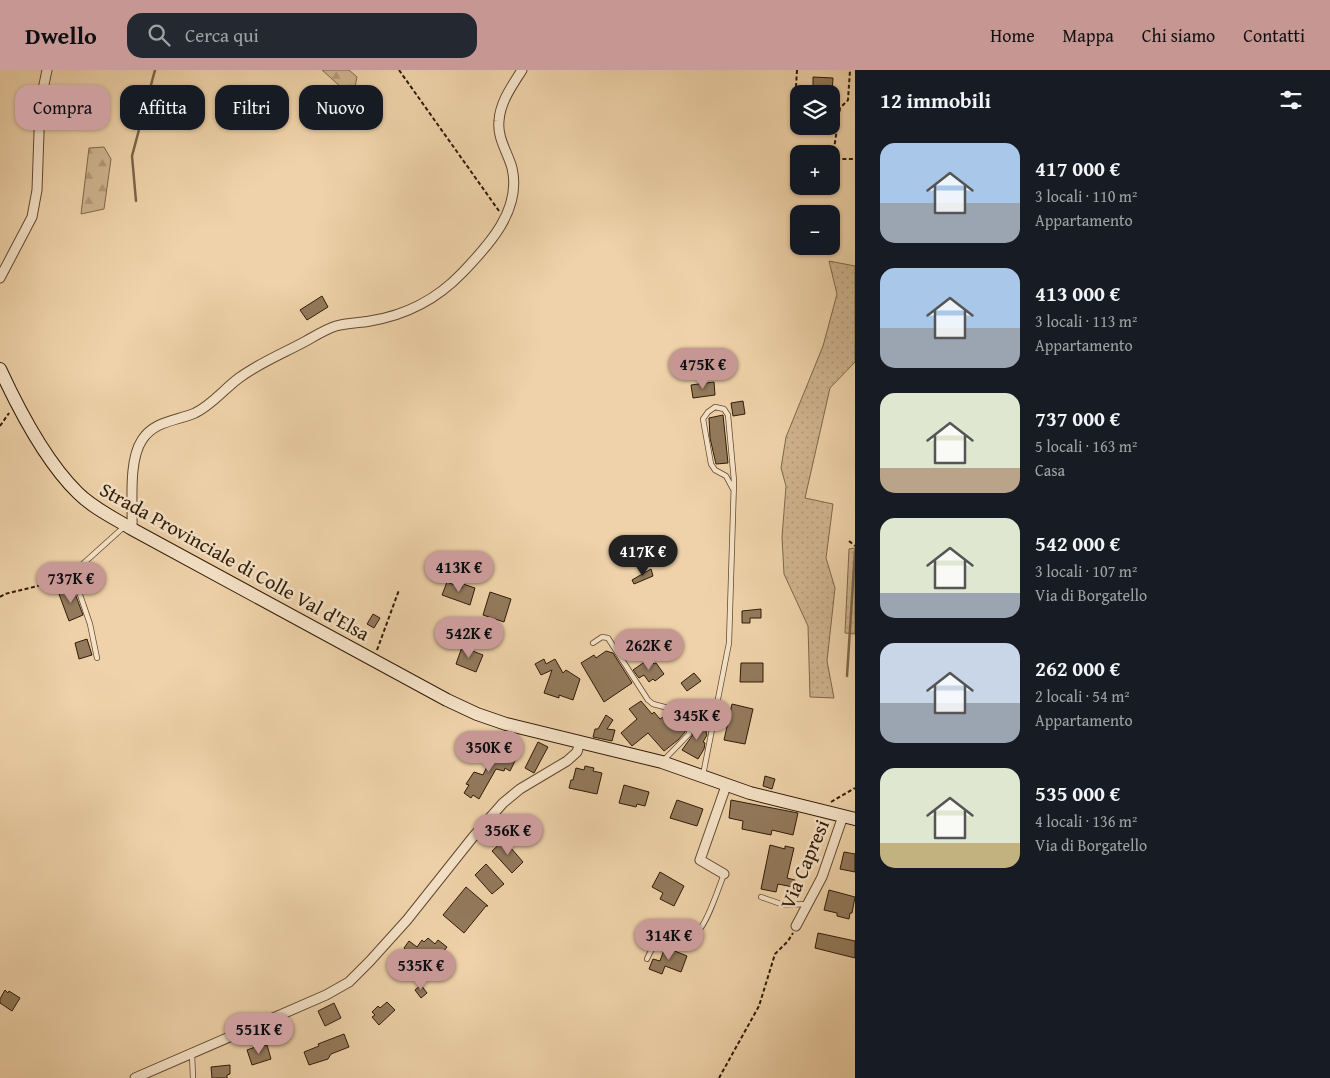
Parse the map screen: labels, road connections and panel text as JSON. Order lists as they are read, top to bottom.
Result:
{
  "streets": {
    "main road": ["Strada Provinciale di Colle Val d'Elsa"],
    "street": ["Via Capresi"]
  },
  "crossings": [
    ["Strada Provinciale di Colle Val d'Elsa", "Via Capresi"]
  ],
  "page": {
    "header": "Dwello",
    "search": "Cerca qui",
    "nav": [
      "Home",
      "Mappa",
      "Chi siamo",
      "Contatti"
    ],
    "heading": "12 immobili",
    "map_buttons": ["+", "−"],
    "chip": [
      "Compra",
      "Affitta",
      "Filtri",
      "Nuovo"
    ],
    "list": [
      {
        "name": "417 000 €",
        "note": "3 locali · 110 m² · Appartamento"
      },
      {
        "name": "413 000 €",
        "note": "3 locali · 113 m² · Appartamento"
      },
      {
        "name": "737 000 €",
        "note": "5 locali · 163 m² · Casa"
      },
      {
        "name": "542 000 €",
        "note": "3 locali · 107 m² · Via di Borgatello"
      },
      {
        "name": "262 000 €",
        "note": "2 locali · 54 m² · Appartamento"
      },
      {
        "name": "535 000 €",
        "note": "4 locali · 136 m² · Via di Borgatello"
      }
    ],
    "price": [
      "475K €",
      "417K €",
      "413K €",
      "737K €",
      "542K €",
      "262K €",
      "345K €",
      "350K €",
      "356K €",
      "314K €",
      "535K €",
      "551K €"
    ]
  }
}
